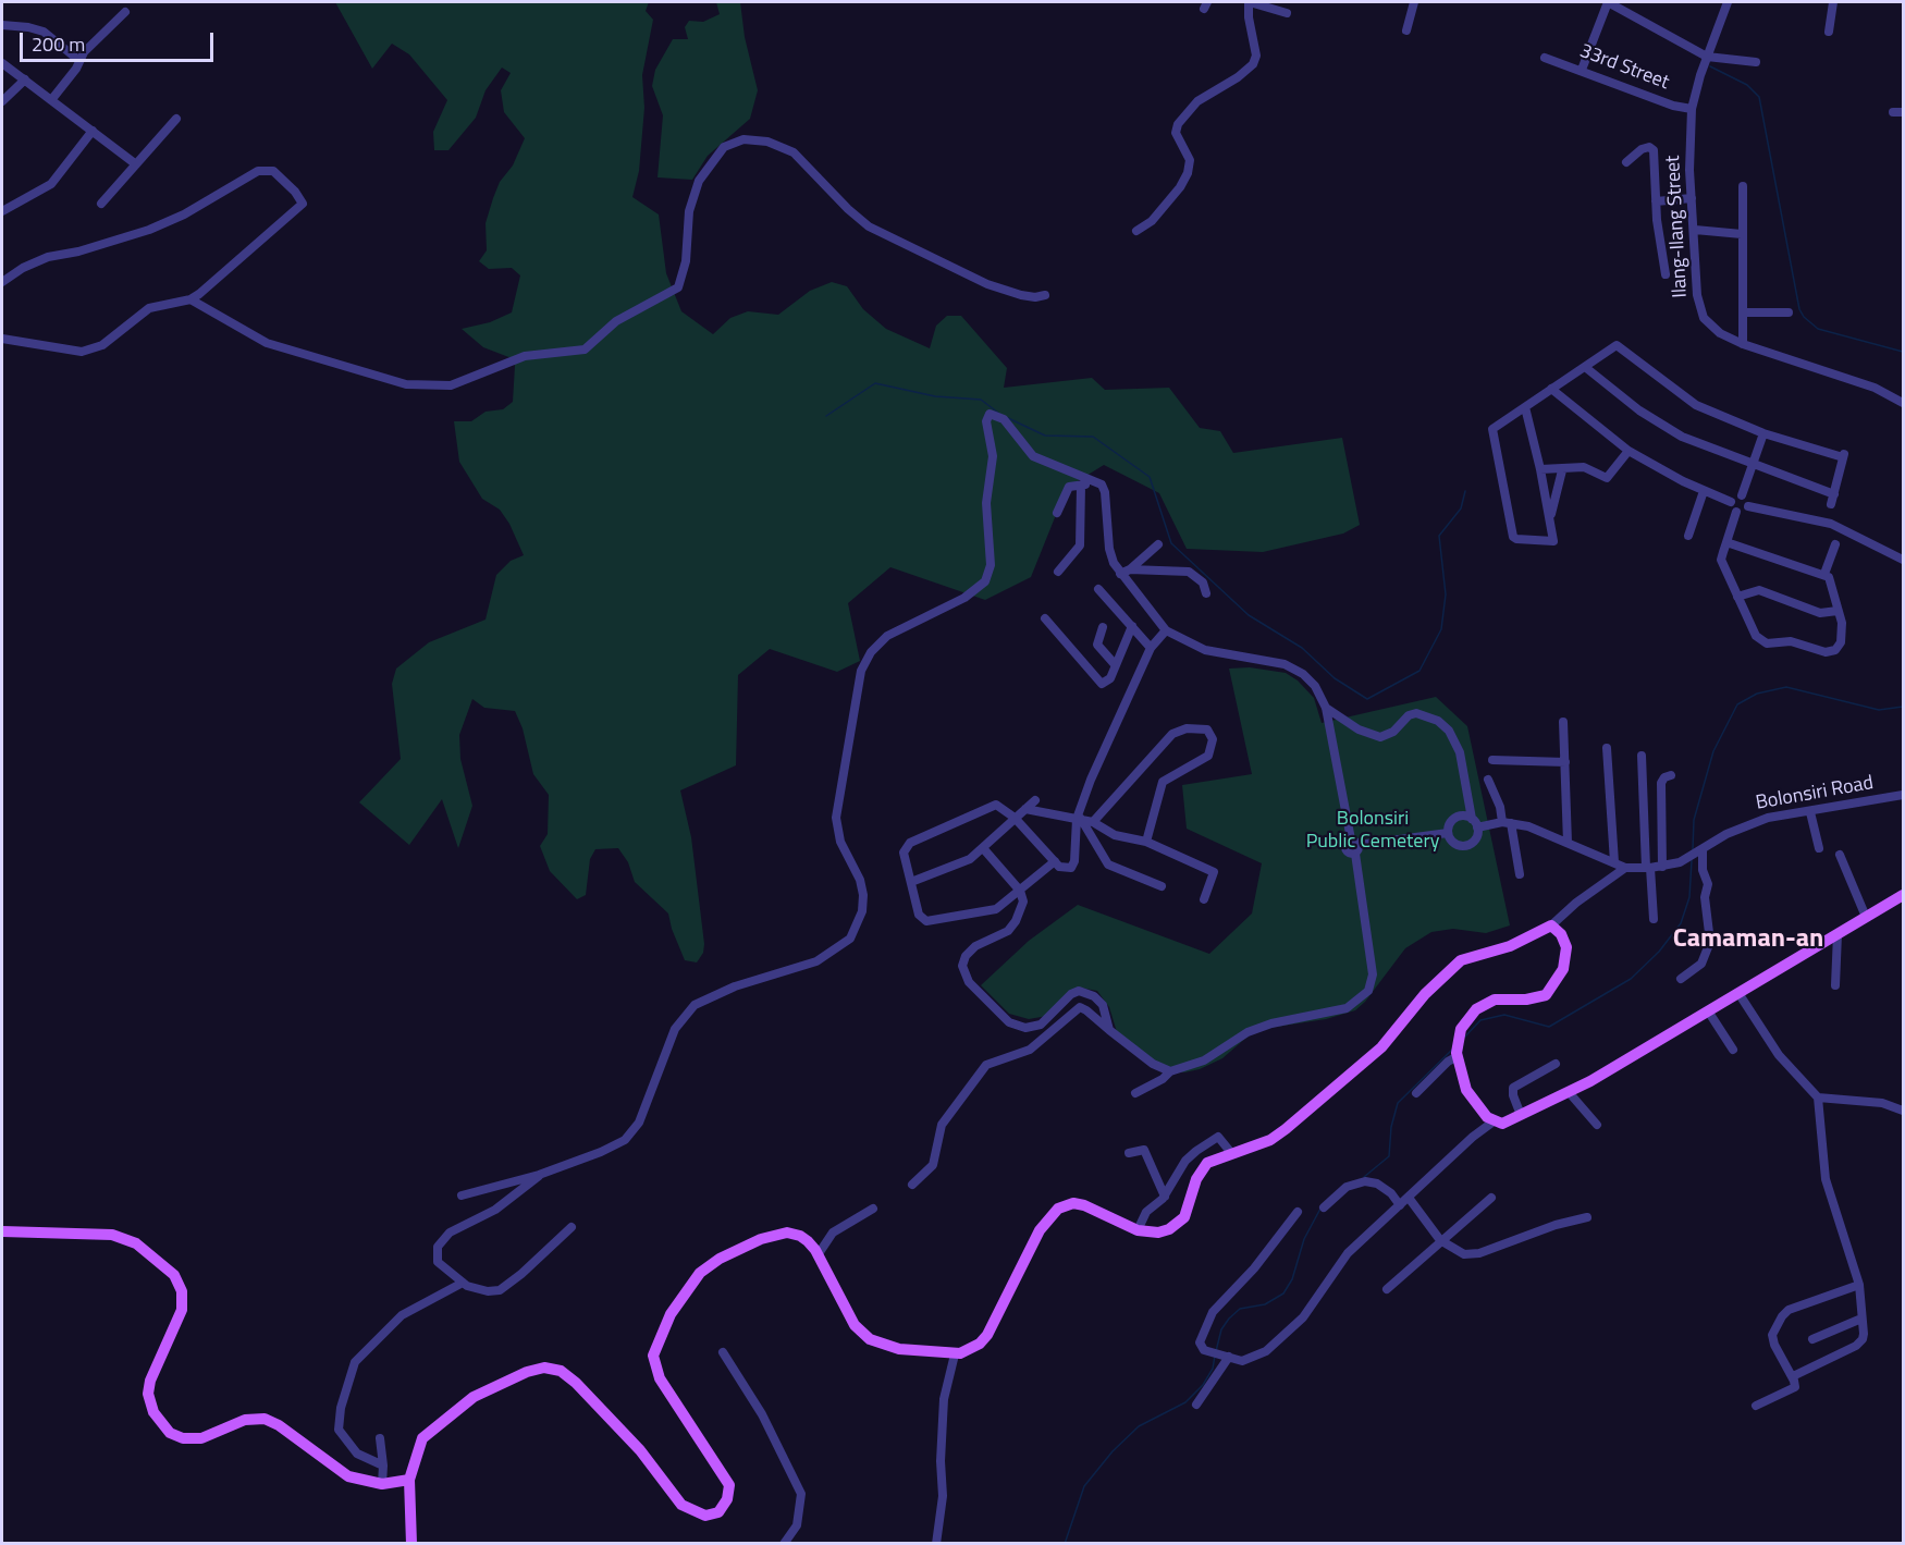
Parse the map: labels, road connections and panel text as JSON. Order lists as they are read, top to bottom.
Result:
{
  "streets": {
    "street": ["33rd Street", "Ilang-Ilang Street", "Bolonsiri Road"]
  },
  "crossings": [
    ["33rd Street", "Ilang-Ilang Street"]
  ],
  "districts": ["Camaman-an"],
  "parks": ["Bolonsiri Public Cemetery"],
  "scale_bar": "200 m"
}
